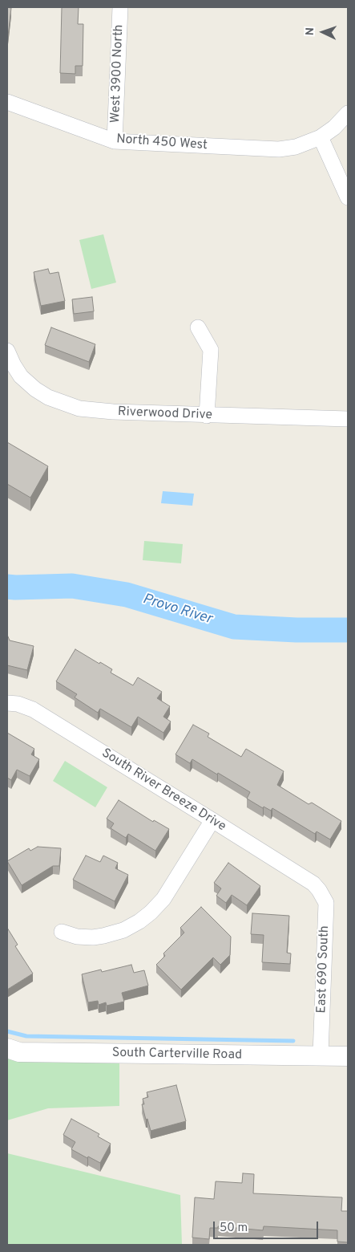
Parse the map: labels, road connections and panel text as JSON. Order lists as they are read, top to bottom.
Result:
{
  "streets": {
    "street": [
      "West 3900 North",
      "North 450 West",
      "Riverwood Drive",
      "South River Breeze Drive",
      "East 690 South",
      "South Carterville Road"
    ]
  },
  "crossings": [
    ["West 3900 North", "North 450 West"],
    ["South River Breeze Drive", "East 690 South"],
    ["East 690 South", "South Carterville Road"]
  ],
  "water": ["Provo River"],
  "scale_bar": "50 m",
  "north": "left"
}
